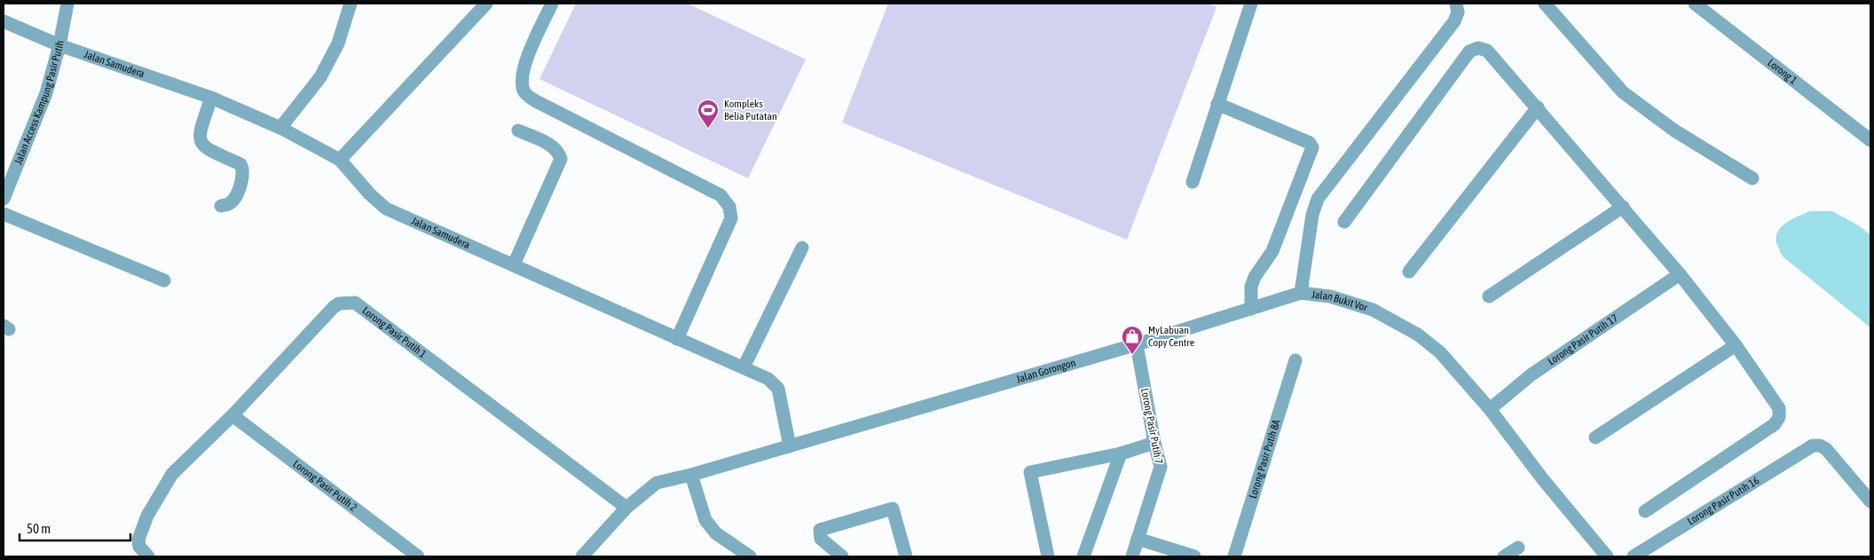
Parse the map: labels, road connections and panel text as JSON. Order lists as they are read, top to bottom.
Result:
{
  "streets": {
    "street": [
      "Jalan Samudera",
      "Lorong 1",
      "Jalan Access Kampung Pasir Putih",
      "Jalan Bukit Vor",
      "Lorong Pasir Putih 1",
      "Lorong Pasir Putih 17",
      "Jalan Gorongon",
      "Lorong Pasir Putih 7",
      "Lorong Pasir Putih 8A",
      "Lorong Pasir Putih 2",
      "Lorong Pasir Putih 16"
    ]
  },
  "crossings": [
    ["Jalan Samudera", "Jalan Access Kampung Pasir Putih"],
    ["Jalan Samudera", "Jalan Gorongon"],
    ["Jalan Bukit Vor", "Lorong Pasir Putih 17"],
    ["Jalan Bukit Vor", "Jalan Gorongon"],
    ["Lorong Pasir Putih 1", "Jalan Gorongon"],
    ["Lorong Pasir Putih 1", "Lorong Pasir Putih 2"],
    ["Jalan Gorongon", "Lorong Pasir Putih 7"]
  ],
  "places": {
    "sports": ["Kompleks Belia Putatan"],
    "shop": ["MyLabuan Copy Centre"]
  },
  "scale_bar": "50 m"
}
